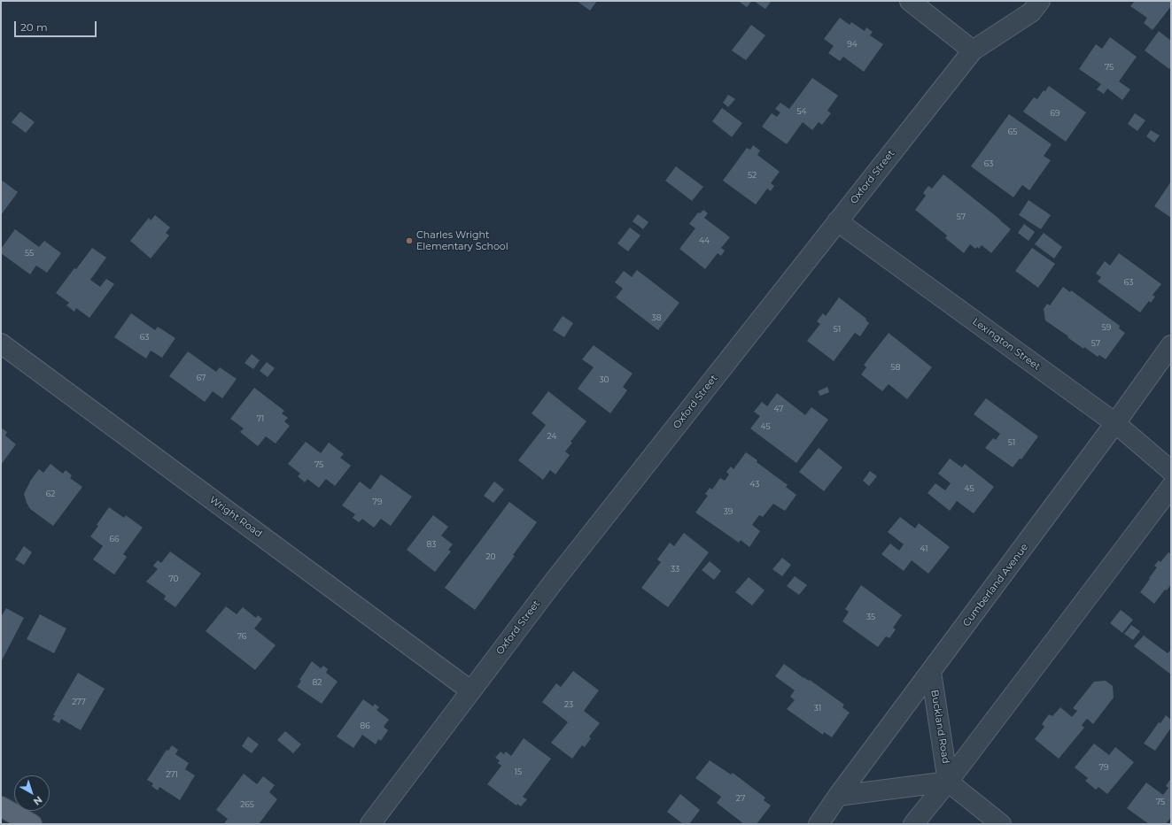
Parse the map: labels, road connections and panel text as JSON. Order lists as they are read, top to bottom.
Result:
{
  "streets": {
    "street": [
      "Oxford Street",
      "Lexington Street",
      "Wright Road",
      "Cumberland Avenue",
      "Buckland Road"
    ]
  },
  "crossings": [
    ["Oxford Street", "Lexington Street"],
    ["Oxford Street", "Wright Road"],
    ["Lexington Street", "Cumberland Avenue"],
    ["Cumberland Avenue", "Buckland Road"]
  ],
  "places": ["Charles Wright Elementary School"],
  "house_numbers": [
    "94",
    "75",
    "54",
    "69",
    "65",
    "63",
    "52",
    "57",
    "44",
    "55",
    "63",
    "38",
    "59",
    "51",
    "63",
    "57",
    "58",
    "67",
    "30",
    "47",
    "71",
    "45",
    "24",
    "51",
    "75",
    "43",
    "45",
    "62",
    "79",
    "39",
    "66",
    "83",
    "41",
    "20",
    "33",
    "70",
    "35",
    "76",
    "82",
    "277",
    "23",
    "31",
    "86",
    "79",
    "15",
    "271",
    "27",
    "75",
    "265"
  ],
  "scale_bar": "20 m",
  "north": "bottom right"
}
